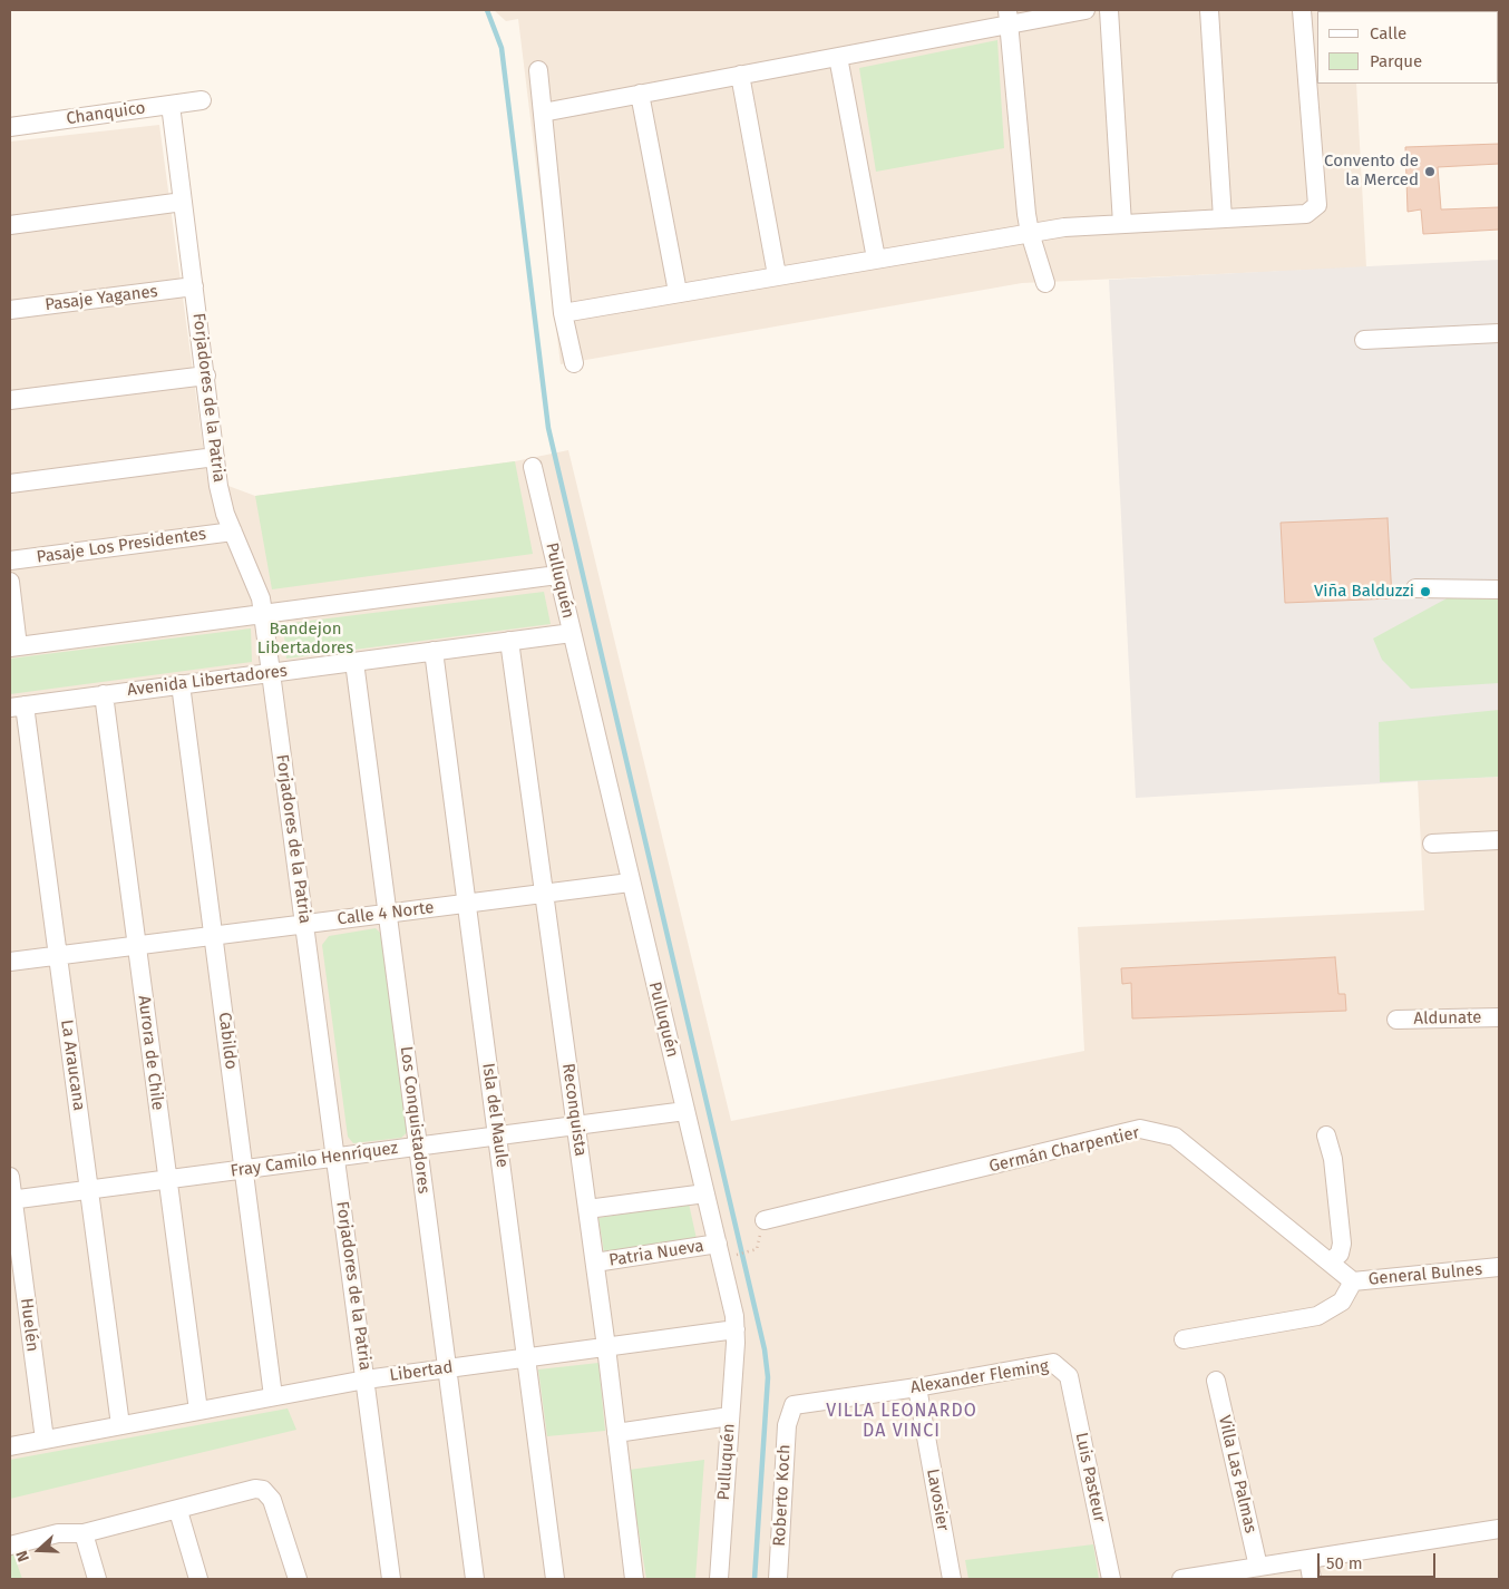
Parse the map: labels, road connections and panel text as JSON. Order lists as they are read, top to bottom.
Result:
{
  "streets": {
    "street": [
      "Chanquico",
      "Pasaje Yaganes",
      "Forjadores de la Patria",
      "Pasaje Los Presidentes",
      "Pulluquén",
      "Avenida Libertadores",
      "Calle 4 Norte",
      "Aldunate",
      "Cabildo",
      "Aurora de Chile",
      "La Araucana",
      "Reconquista",
      "Isla del Maule",
      "Los Conquistadores",
      "Germán Charpentier",
      "Fray Camilo Henríquez",
      "Patria Nueva",
      "General Bulnes",
      "Huelén",
      "Libertad",
      "Alexander Fleming",
      "Villa Las Palmas",
      "Luis Pasteur",
      "Roberto Koch",
      "Lavosier"
    ]
  },
  "crossings": [
    ["Chanquico", "Forjadores de la Patria"],
    ["Pasaje Yaganes", "Forjadores de la Patria"],
    ["Forjadores de la Patria", "Pasaje Los Presidentes"],
    ["Forjadores de la Patria", "Avenida Libertadores"],
    ["Forjadores de la Patria", "Calle 4 Norte"],
    ["Forjadores de la Patria", "Fray Camilo Henríquez"],
    ["Forjadores de la Patria", "Libertad"],
    ["Pulluquén", "Avenida Libertadores"],
    ["Pulluquén", "Calle 4 Norte"],
    ["Pulluquén", "Fray Camilo Henríquez"],
    ["Pulluquén", "Patria Nueva"],
    ["Pulluquén", "Libertad"],
    ["Avenida Libertadores", "Cabildo"],
    ["Avenida Libertadores", "Aurora de Chile"],
    ["Avenida Libertadores", "La Araucana"],
    ["Avenida Libertadores", "Reconquista"],
    ["Avenida Libertadores", "Isla del Maule"],
    ["Avenida Libertadores", "Los Conquistadores"],
    ["Calle 4 Norte", "Cabildo"],
    ["Calle 4 Norte", "Aurora de Chile"],
    ["Calle 4 Norte", "La Araucana"],
    ["Calle 4 Norte", "Reconquista"],
    ["Calle 4 Norte", "Isla del Maule"],
    ["Calle 4 Norte", "Los Conquistadores"],
    ["Cabildo", "Fray Camilo Henríquez"],
    ["Cabildo", "Libertad"],
    ["Aurora de Chile", "Fray Camilo Henríquez"],
    ["Aurora de Chile", "Libertad"],
    ["La Araucana", "Fray Camilo Henríquez"],
    ["La Araucana", "Libertad"],
    ["Reconquista", "Fray Camilo Henríquez"],
    ["Reconquista", "Patria Nueva"],
    ["Reconquista", "Libertad"],
    ["Isla del Maule", "Fray Camilo Henríquez"],
    ["Isla del Maule", "Libertad"],
    ["Los Conquistadores", "Fray Camilo Henríquez"],
    ["Los Conquistadores", "Libertad"],
    ["Germán Charpentier", "General Bulnes"],
    ["Fray Camilo Henríquez", "Huelén"],
    ["Huelén", "Libertad"],
    ["Alexander Fleming", "Luis Pasteur"],
    ["Alexander Fleming", "Roberto Koch"],
    ["Alexander Fleming", "Lavosier"]
  ],
  "districts": ["VILLA LEONARDO DA VINCI"],
  "parks": ["Bandejon Libertadores"],
  "places": ["Convento de la Merced", "Viña Balduzzi"],
  "legend": ["Calle", "Parque"],
  "scale_bar": "50 m",
  "north": "left"
}
